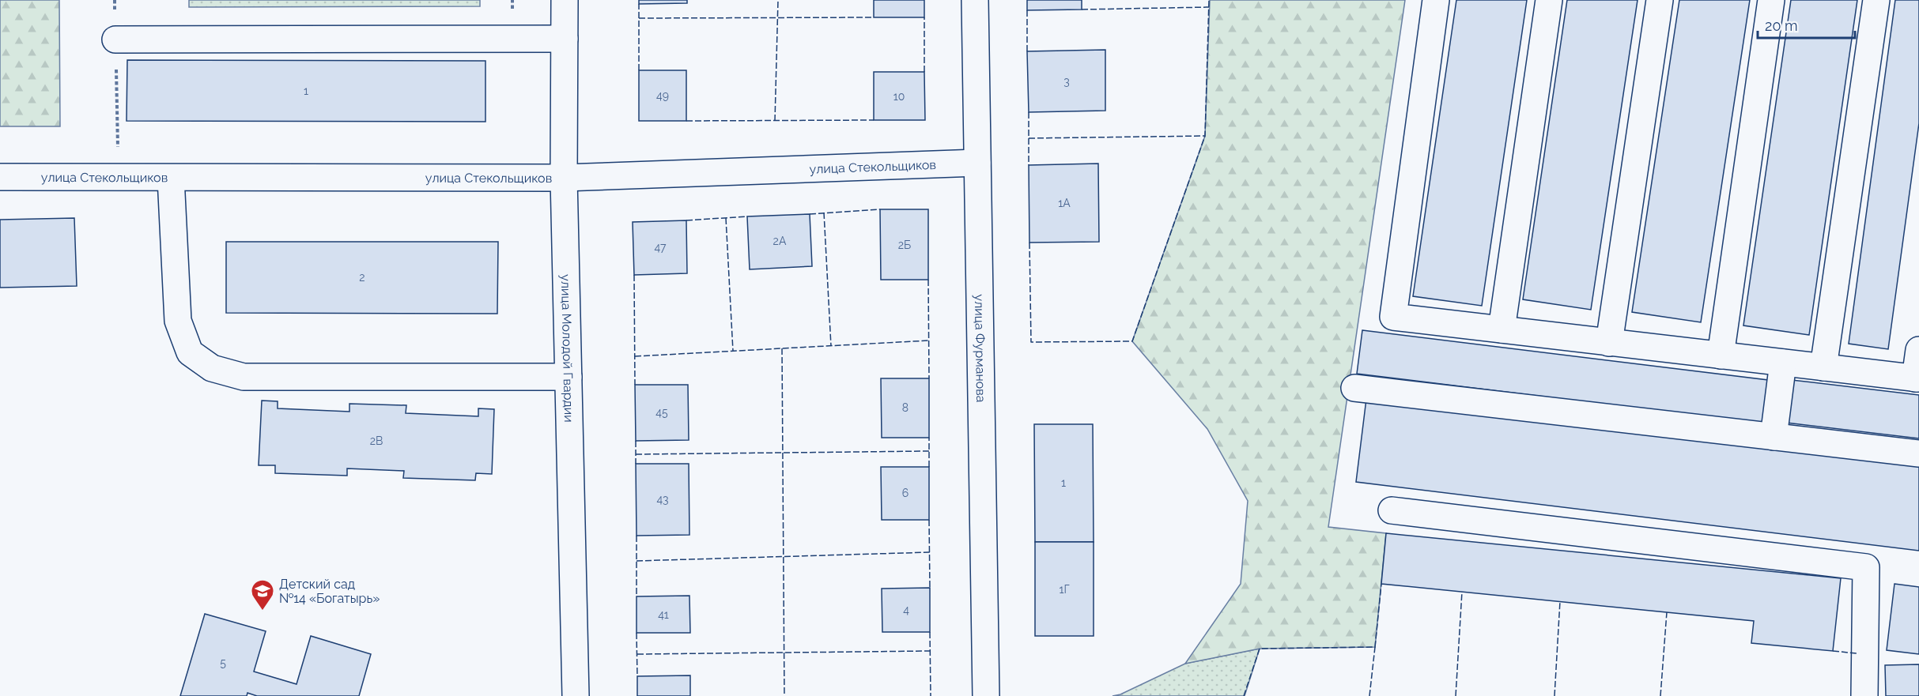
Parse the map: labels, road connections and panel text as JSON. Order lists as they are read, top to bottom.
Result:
{
  "streets": {
    "street": ["улица Стекольщиков", "улица Молодой Гвардии", "улица Фурманова"]
  },
  "crossings": [
    ["улица Стекольщиков", "улица Молодой Гвардии"],
    ["улица Стекольщиков", "улица Фурманова"]
  ],
  "places": {
    "school or university": ["Детский сад №14 «Богатырь»"]
  },
  "house_numbers": [
    "3",
    "1",
    "49",
    "10",
    "1А",
    "2А",
    "2Б",
    "47",
    "2",
    "8",
    "45",
    "2В",
    "1",
    "6",
    "43",
    "1Г",
    "4",
    "41",
    "5"
  ],
  "scale_bar": "20 m"
}
